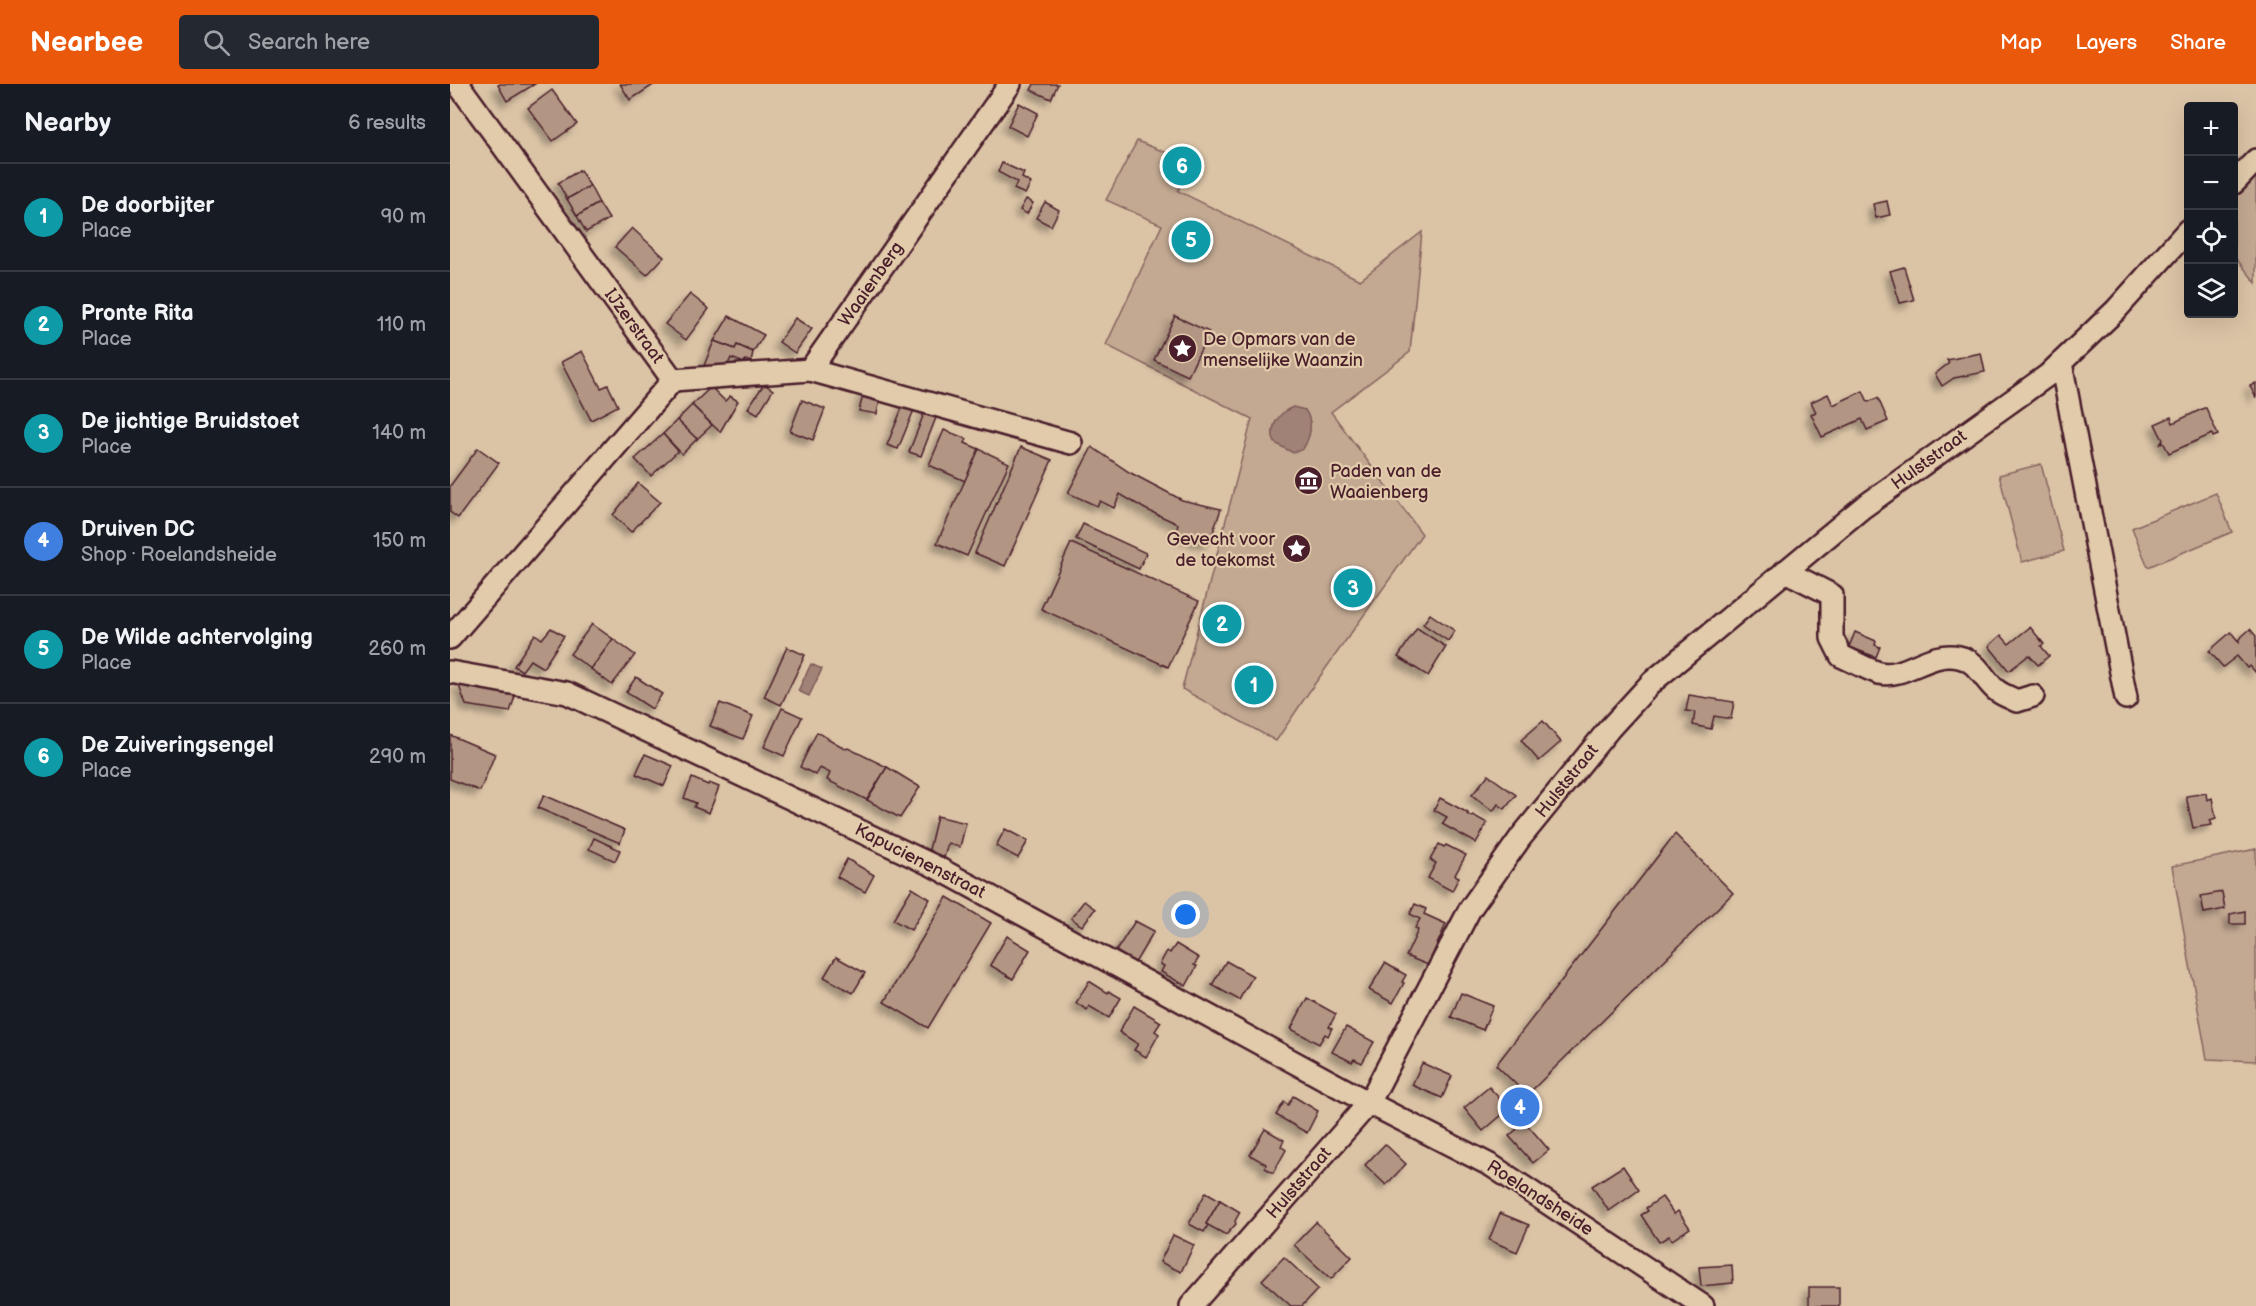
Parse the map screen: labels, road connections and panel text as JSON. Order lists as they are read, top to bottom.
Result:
{
  "streets": {
    "street": [
      "Waaienberg",
      "IJzerstraat",
      "Hulststraat",
      "Kapucienenstraat",
      "Roelandsheide"
    ]
  },
  "crossings": [
    ["Hulststraat", "Kapucienenstraat"],
    ["Hulststraat", "Roelandsheide"],
    ["Kapucienenstraat", "Roelandsheide"]
  ],
  "places": {
    "place": ["De Opmars van de menselijke Waanzin", "Gevecht voor de toekomst"],
    "museum": ["Paden van de Waaienberg"]
  },
  "page": {
    "header": "Nearbee",
    "search": "Search here",
    "nav": ["Map", "Layers", "Share"],
    "heading": ["Nearby", "6 results"],
    "map_buttons": ["+", "−"],
    "pins": [
      "6",
      "5",
      "3",
      "2",
      "1",
      "4"
    ],
    "list": [
      {
        "mark": "1",
        "name": "De doorbijter",
        "note": "Place",
        "value": "90 m"
      },
      {
        "mark": "2",
        "name": "Pronte Rita",
        "note": "Place",
        "value": "110 m"
      },
      {
        "mark": "3",
        "name": "De jichtige Bruidstoet",
        "note": "Place",
        "value": "140 m"
      },
      {
        "mark": "4",
        "name": "Druiven DC",
        "note": "Shop · Roelandsheide",
        "value": "150 m"
      },
      {
        "mark": "5",
        "name": "De Wilde achtervolging",
        "note": "Place",
        "value": "260 m"
      },
      {
        "mark": "6",
        "name": "De Zuiveringsengel",
        "note": "Place",
        "value": "290 m"
      }
    ]
  }
}
